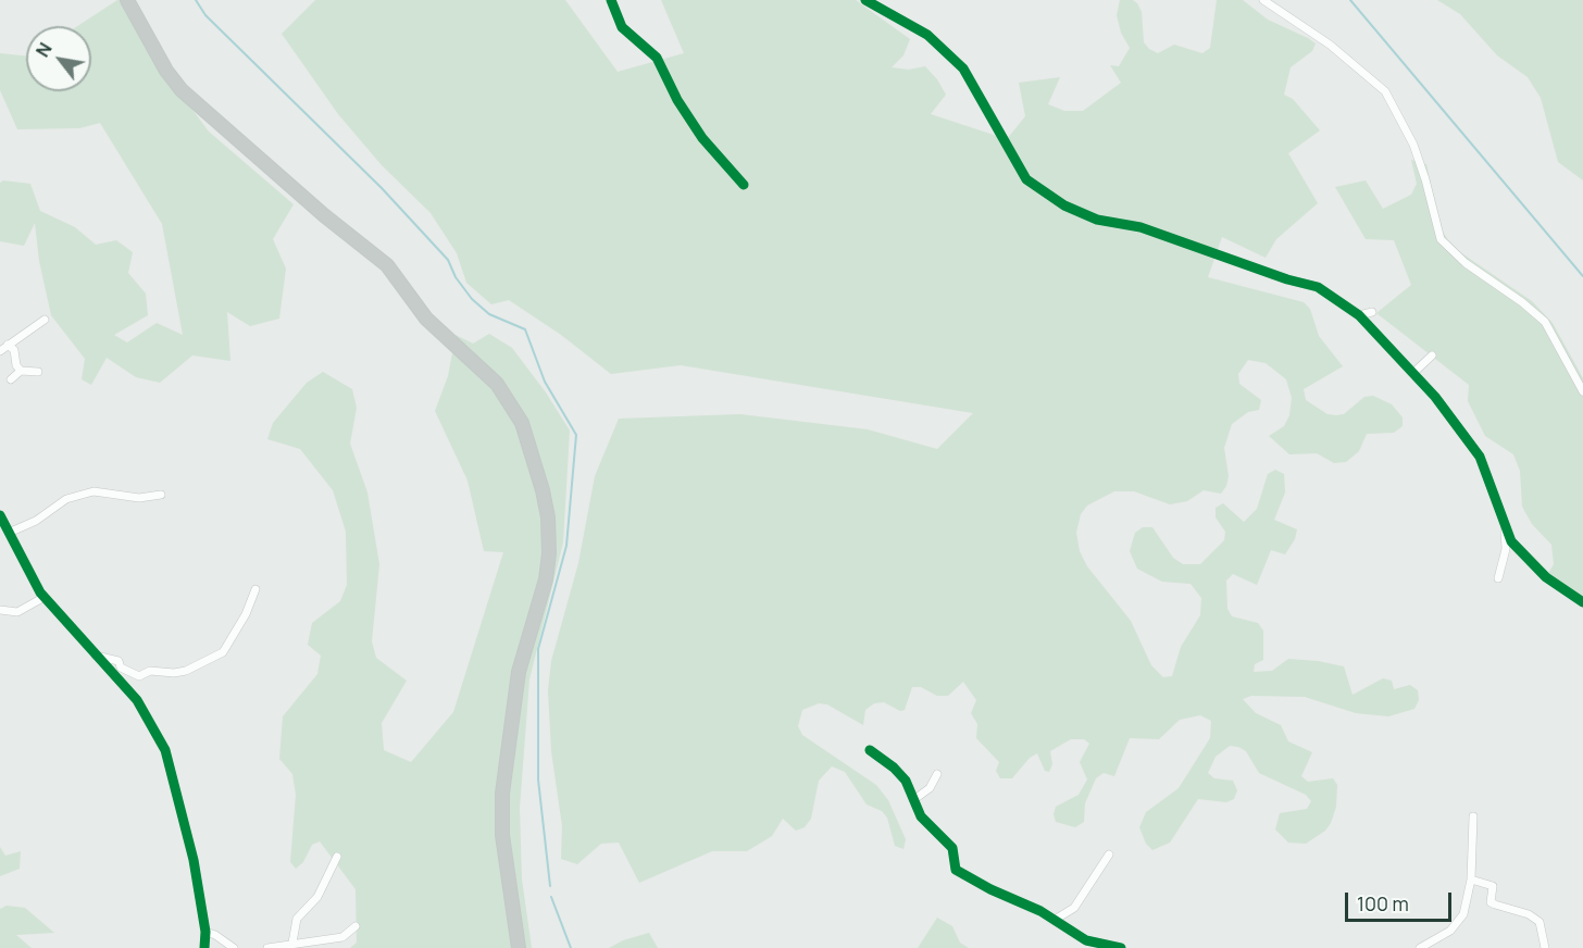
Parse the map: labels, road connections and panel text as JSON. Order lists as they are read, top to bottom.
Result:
{
  "scale_bar": "100 m",
  "north": "top left"
}
